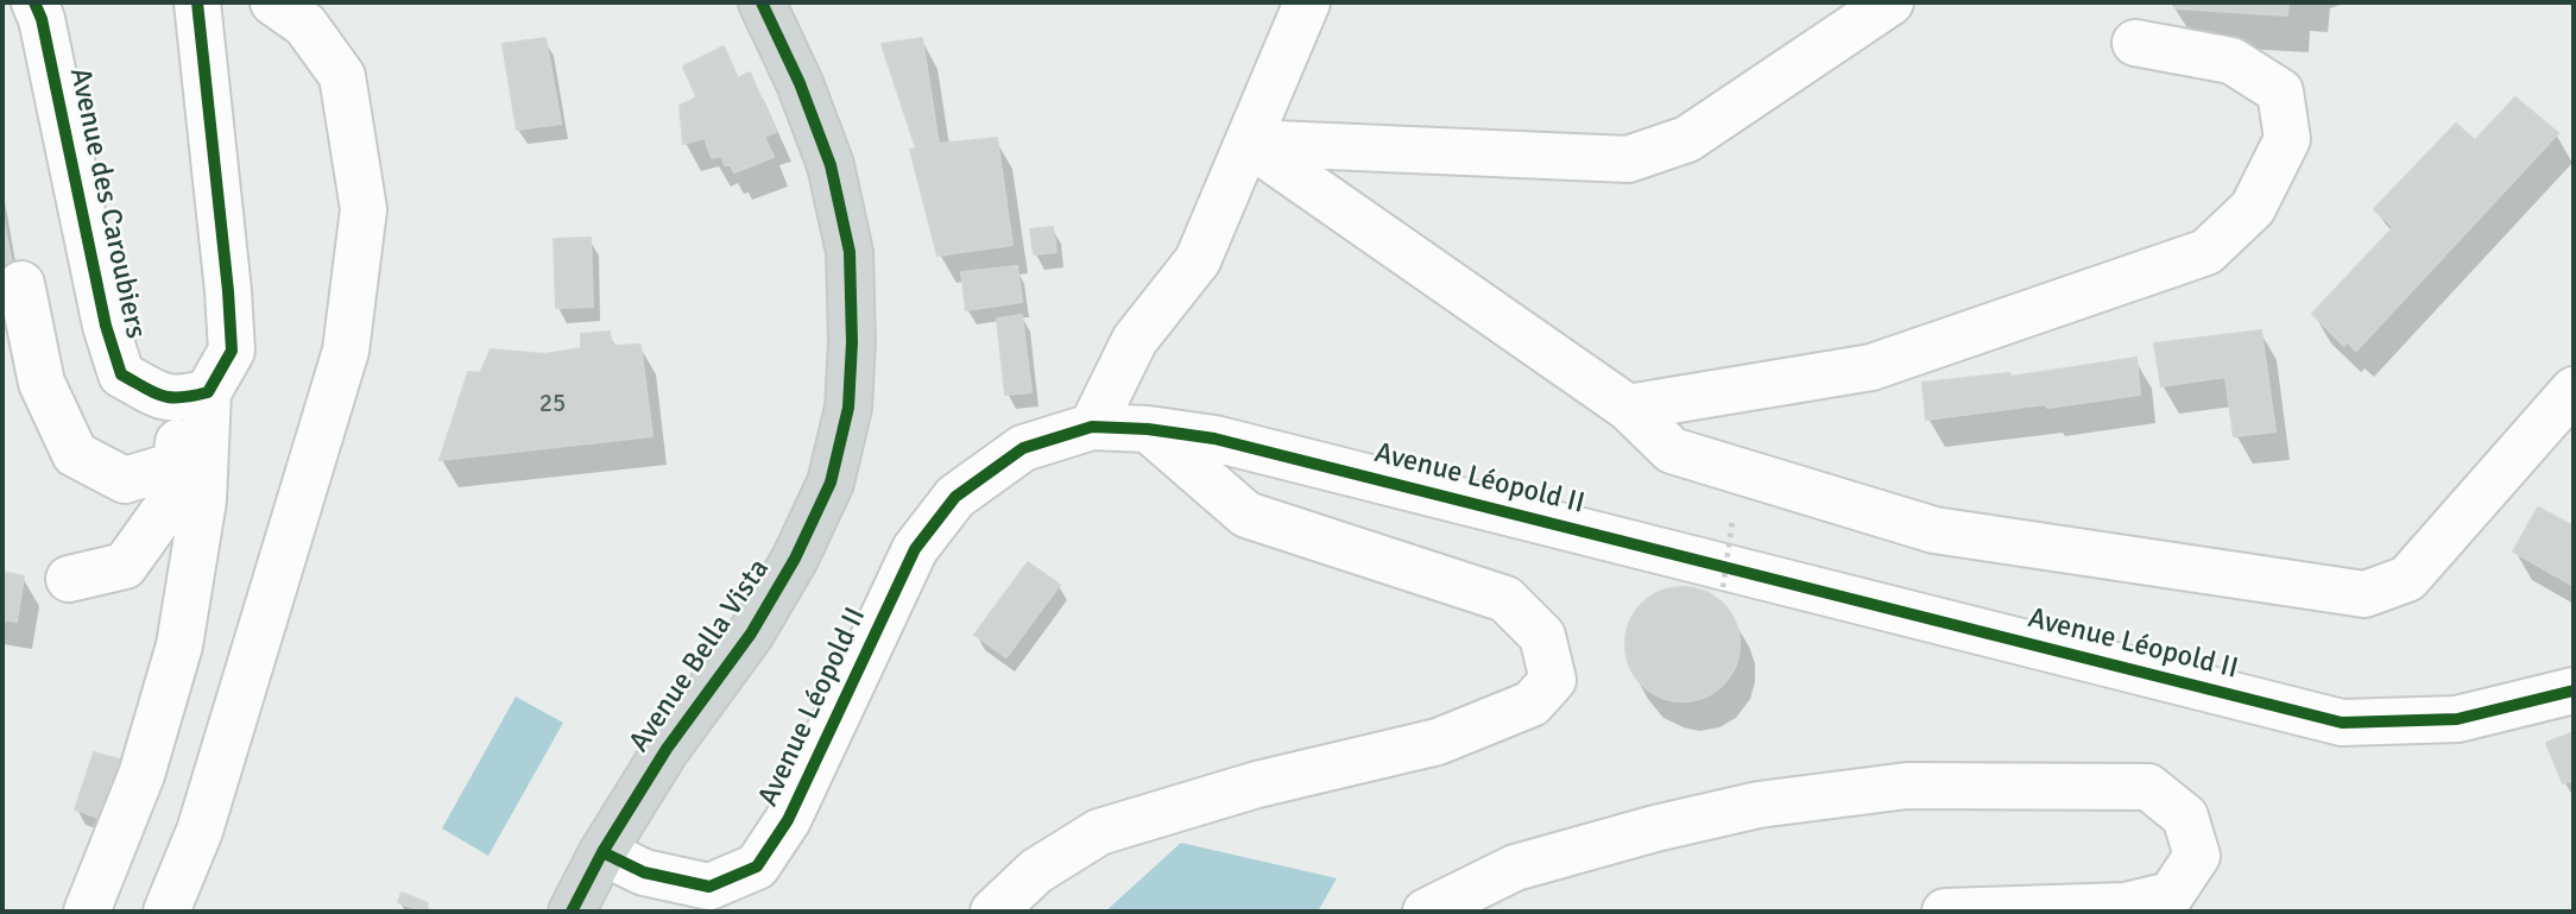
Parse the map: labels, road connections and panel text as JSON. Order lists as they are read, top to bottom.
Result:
{
  "streets": {
    "main road": ["Avenue Bella Vista"],
    "street": ["Avenue des Caroubiers", "Avenue Léopold II"]
  },
  "crossings": [
    ["Avenue Léopold II", "Avenue Bella Vista"]
  ],
  "house_numbers": ["25"]
}
